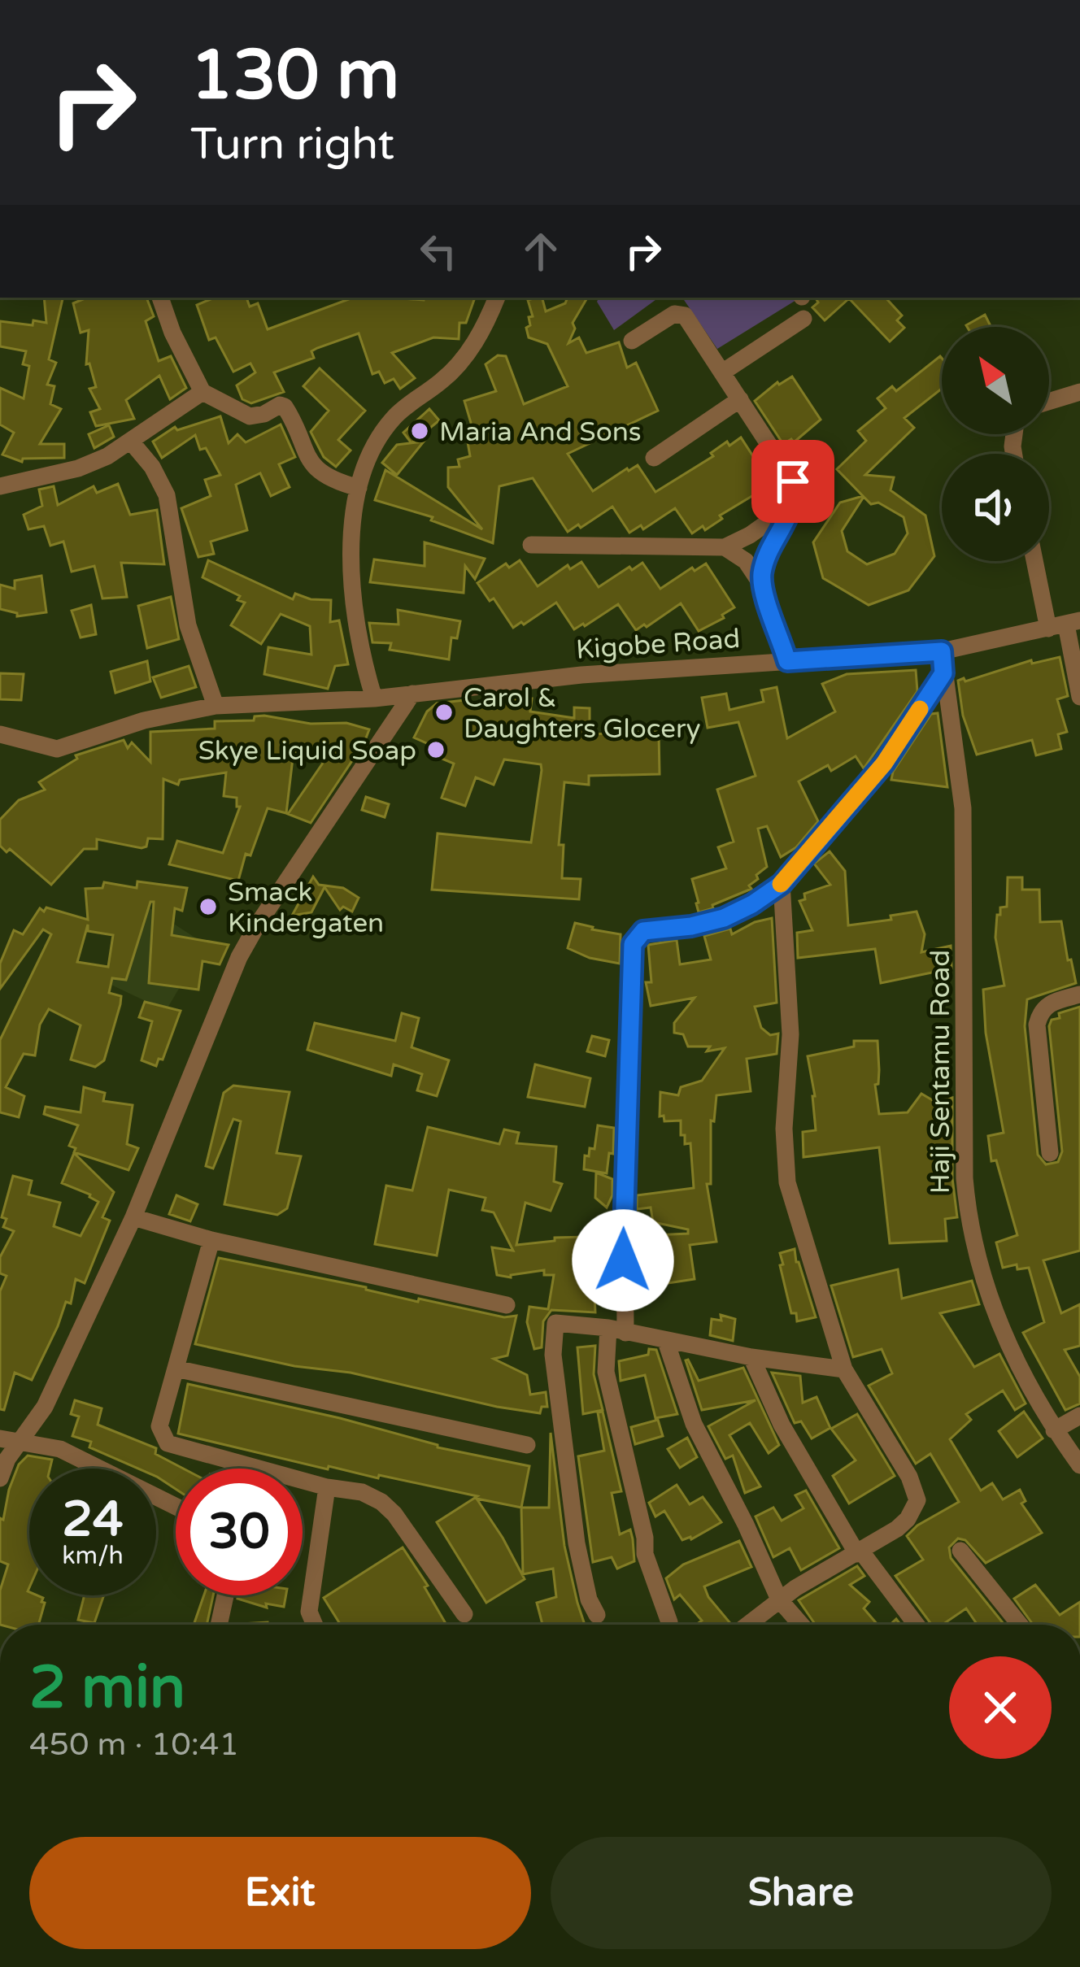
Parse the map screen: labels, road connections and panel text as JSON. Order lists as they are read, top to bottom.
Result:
{
  "streets": {
    "street": ["Kigobe Road", "Haji Sentamu Road"]
  },
  "crossings": [
    ["Kigobe Road", "Haji Sentamu Road"]
  ],
  "places": [
    "Maria And Sons",
    "Carol & Daughters Glocery",
    "Skye Liquid Soap",
    "Smack Kindergaten"
  ],
  "north": "top left",
  "page": {
    "turn": ["130 m", "Turn right"],
    "speed": "24 km/h",
    "limit": "30",
    "heading": ["2 min", "450 m · 10:41"],
    "buttons": ["Exit", "Share"]
  }
}
